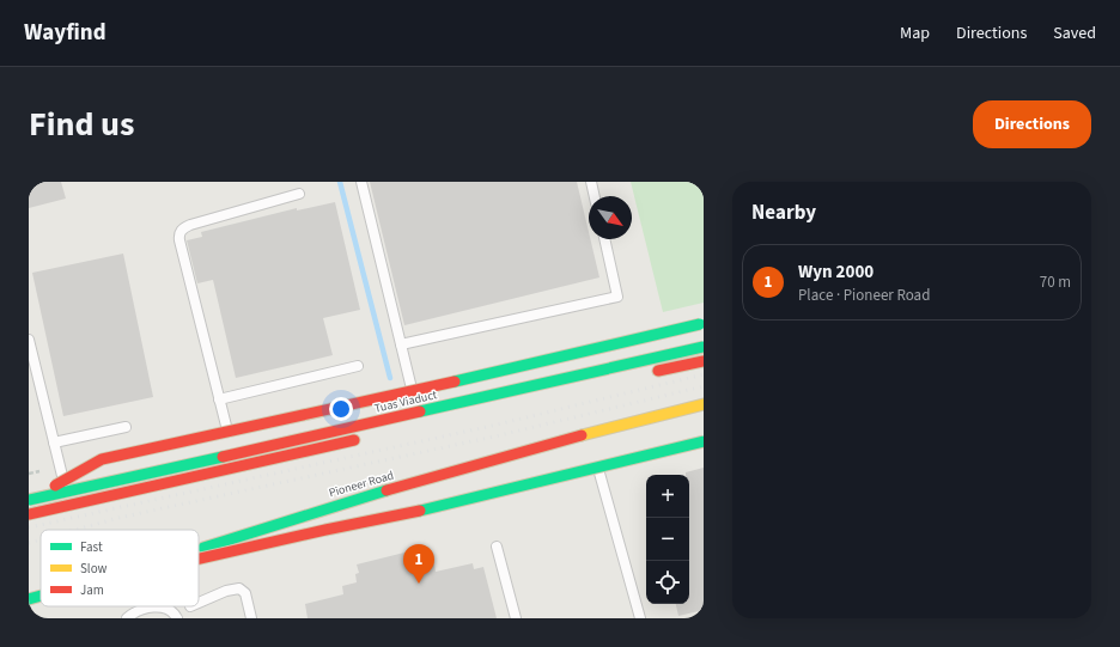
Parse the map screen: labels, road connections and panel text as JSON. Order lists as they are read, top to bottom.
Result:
{
  "streets": {
    "main road": ["Tuas Viaduct", "Pioneer Road"]
  },
  "legend": ["Fast", "Slow", "Jam"],
  "north": "bottom right",
  "page": {
    "header": "Wayfind",
    "nav": ["Map", "Directions", "Saved"],
    "title": "Find us",
    "buttons": "Directions",
    "heading": "Nearby",
    "list": [
      {
        "mark": "1",
        "name": "Wyn 2000",
        "note": "Place · Pioneer Road",
        "value": "70 m"
      }
    ],
    "map_buttons": ["+", "−"],
    "pins": "1"
  }
}
